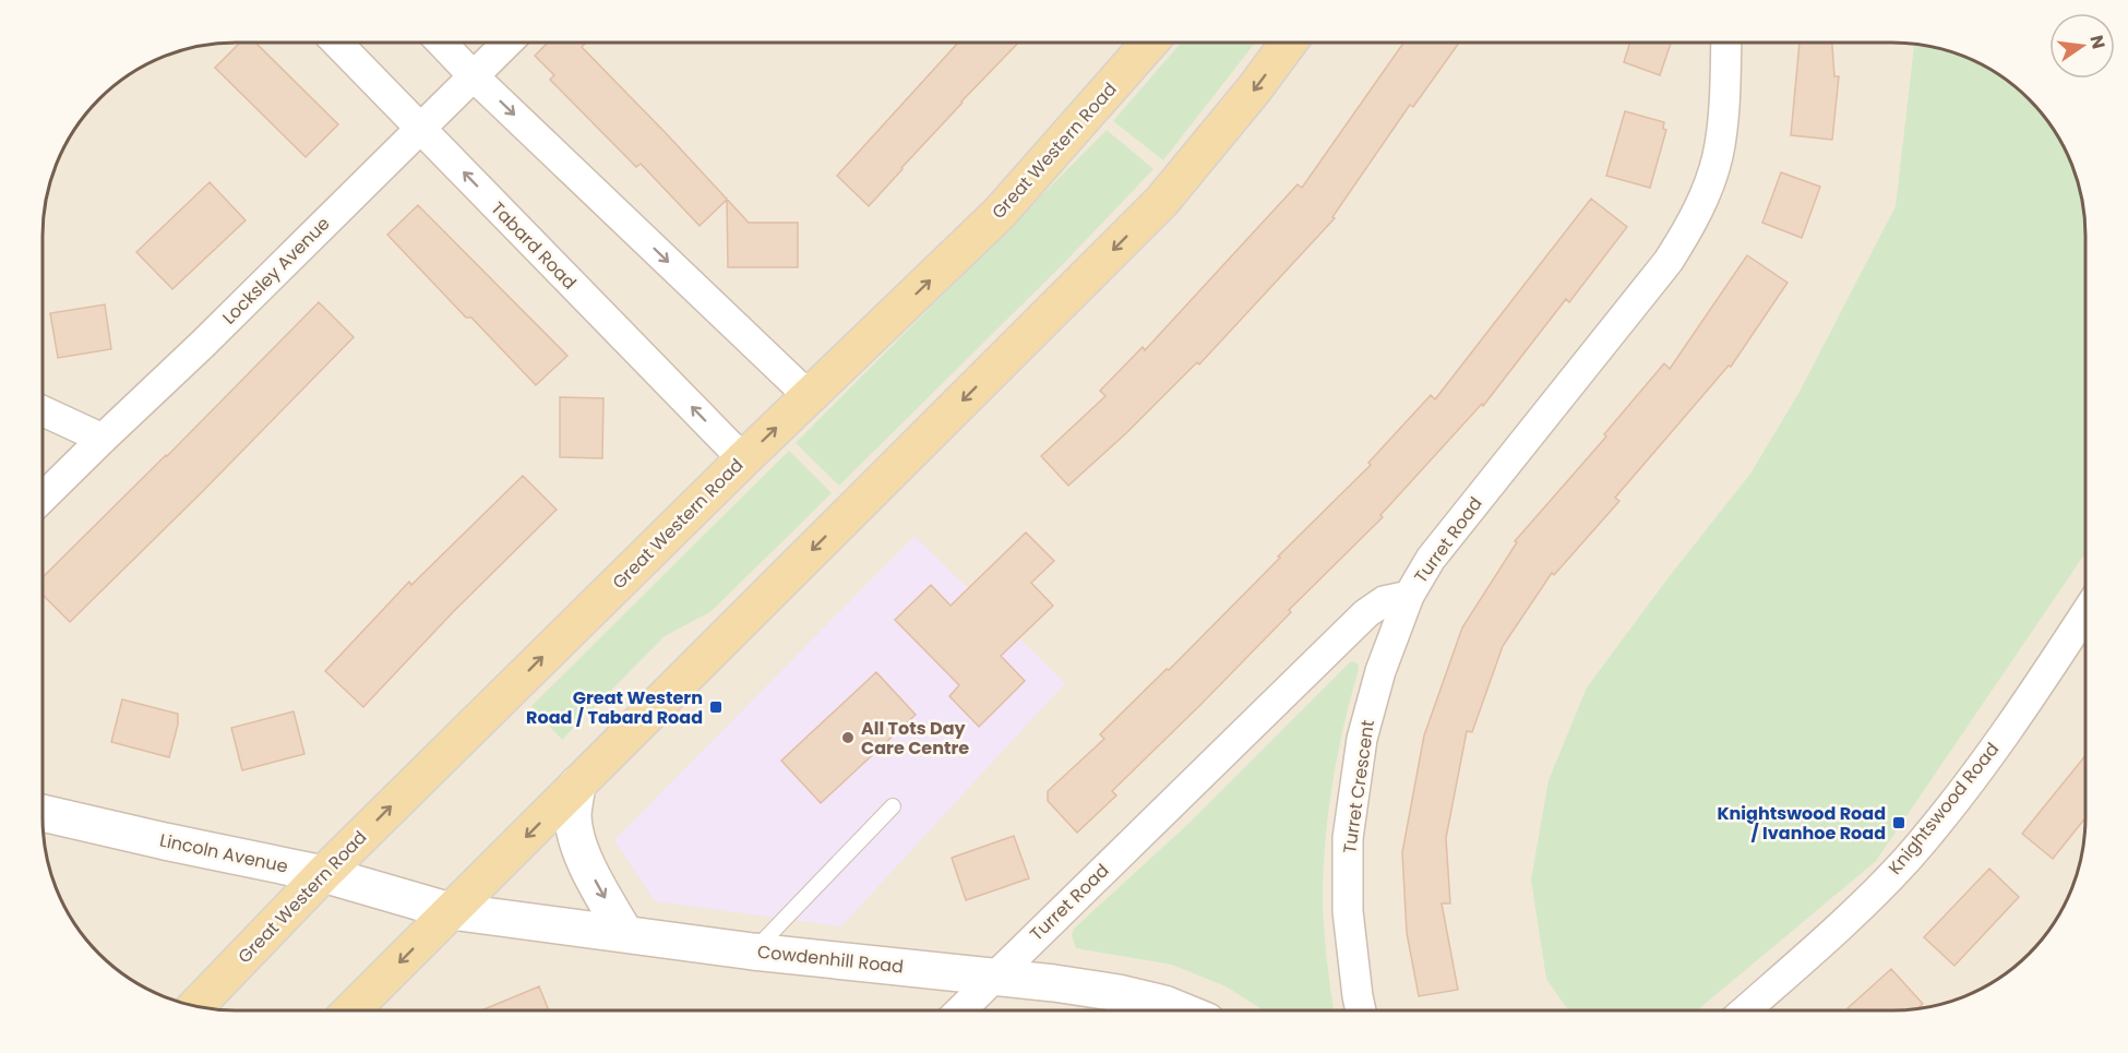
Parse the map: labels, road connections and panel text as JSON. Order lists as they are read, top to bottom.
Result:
{
  "streets": {
    "main road": ["Great Western Road"],
    "street": [
      "Tabard Road",
      "Locksley Avenue",
      "Turret Road",
      "Turret Crescent",
      "Knightswood Road",
      "Lincoln Avenue",
      "Cowdenhill Road"
    ]
  },
  "crossings": [
    ["Great Western Road", "Tabard Road"],
    ["Great Western Road", "Lincoln Avenue"],
    ["Tabard Road", "Locksley Avenue"],
    ["Turret Road", "Turret Crescent"],
    ["Turret Road", "Cowdenhill Road"],
    ["Lincoln Avenue", "Cowdenhill Road"]
  ],
  "places": {
    "transit": ["Great Western Road / Tabard Road", "Knightswood Road / Ivanhoe Road"],
    "other": ["All Tots Day Care Centre"]
  },
  "north": "right"
}
